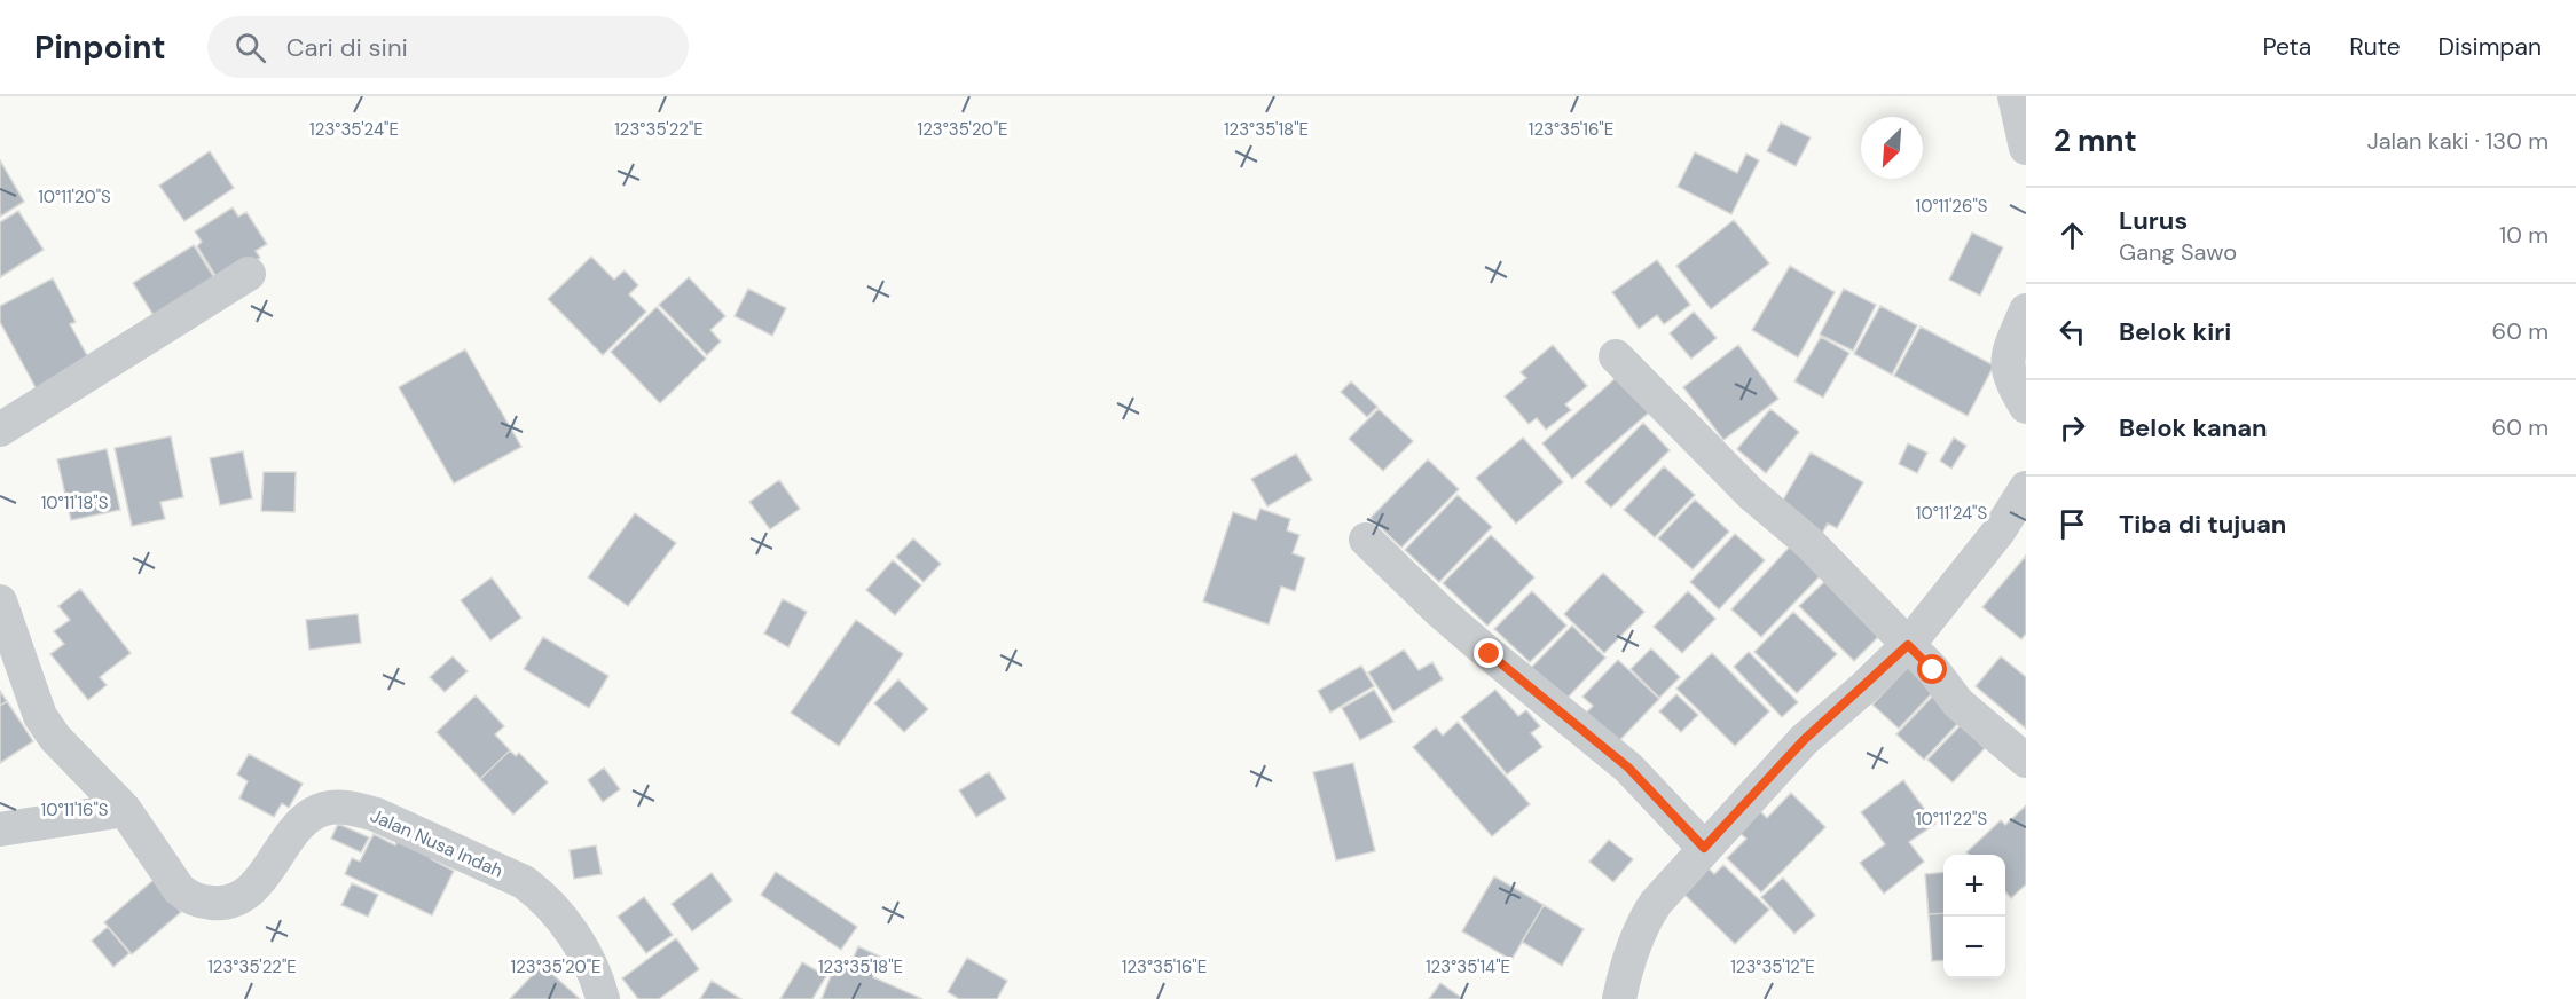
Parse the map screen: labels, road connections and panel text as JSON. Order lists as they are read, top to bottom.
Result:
{
  "streets": {
    "street": ["Jalan Nusa Indah"]
  },
  "north": "bottom left",
  "page": {
    "header": "Pinpoint",
    "search": "Cari di sini",
    "nav": ["Peta", "Rute", "Disimpan"],
    "heading": ["2 mnt", "Jalan kaki · 130 m"],
    "list": [
      ["Lurus", "Gang Sawo", "10 m"],
      ["Belok kiri", "60 m"],
      ["Belok kanan", "60 m"],
      "Tiba di tujuan"
    ],
    "map_buttons": ["+", "−"]
  },
  "coordinates": [
    "123°35'24\"E",
    "123°35'22\"E",
    "123°35'20\"E",
    "123°35'18\"E",
    "123°35'16\"E",
    "10°11'20\"S",
    "10°11'26\"S",
    "10°11'18\"S",
    "10°11'24\"S",
    "10°11'16\"S",
    "10°11'22\"S",
    "123°35'14\"E",
    "123°35'12\"E"
  ]
}
